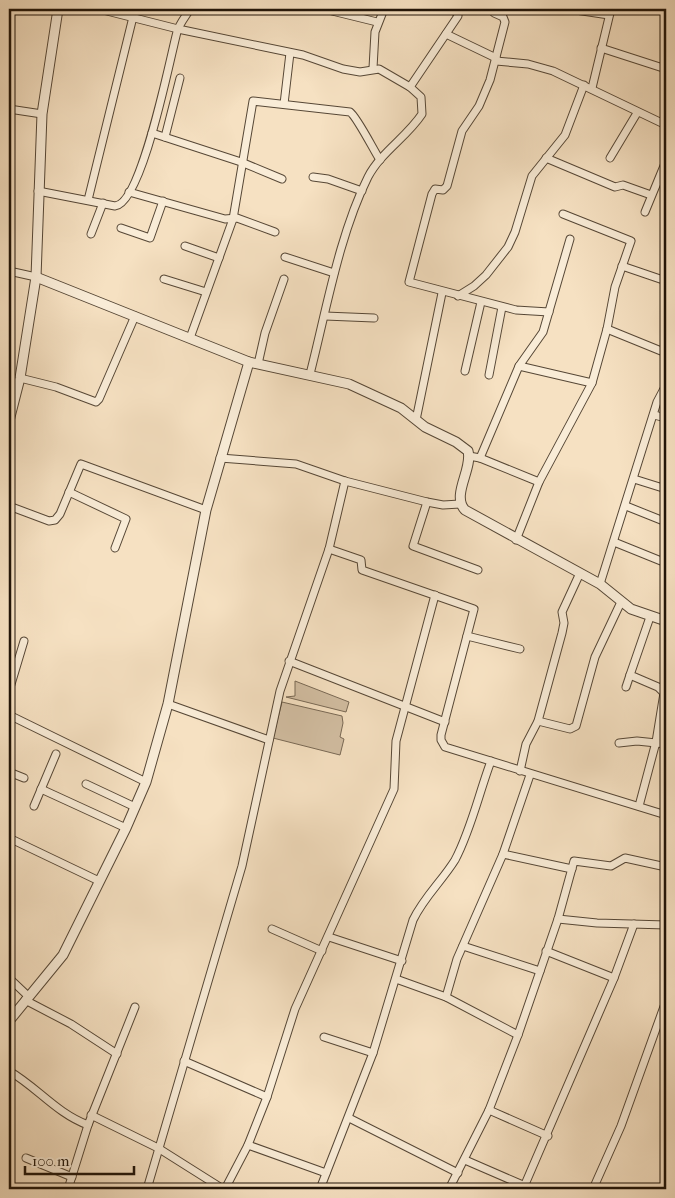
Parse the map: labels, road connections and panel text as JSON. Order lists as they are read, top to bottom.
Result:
{
  "scale_bar": "100 m"
}
